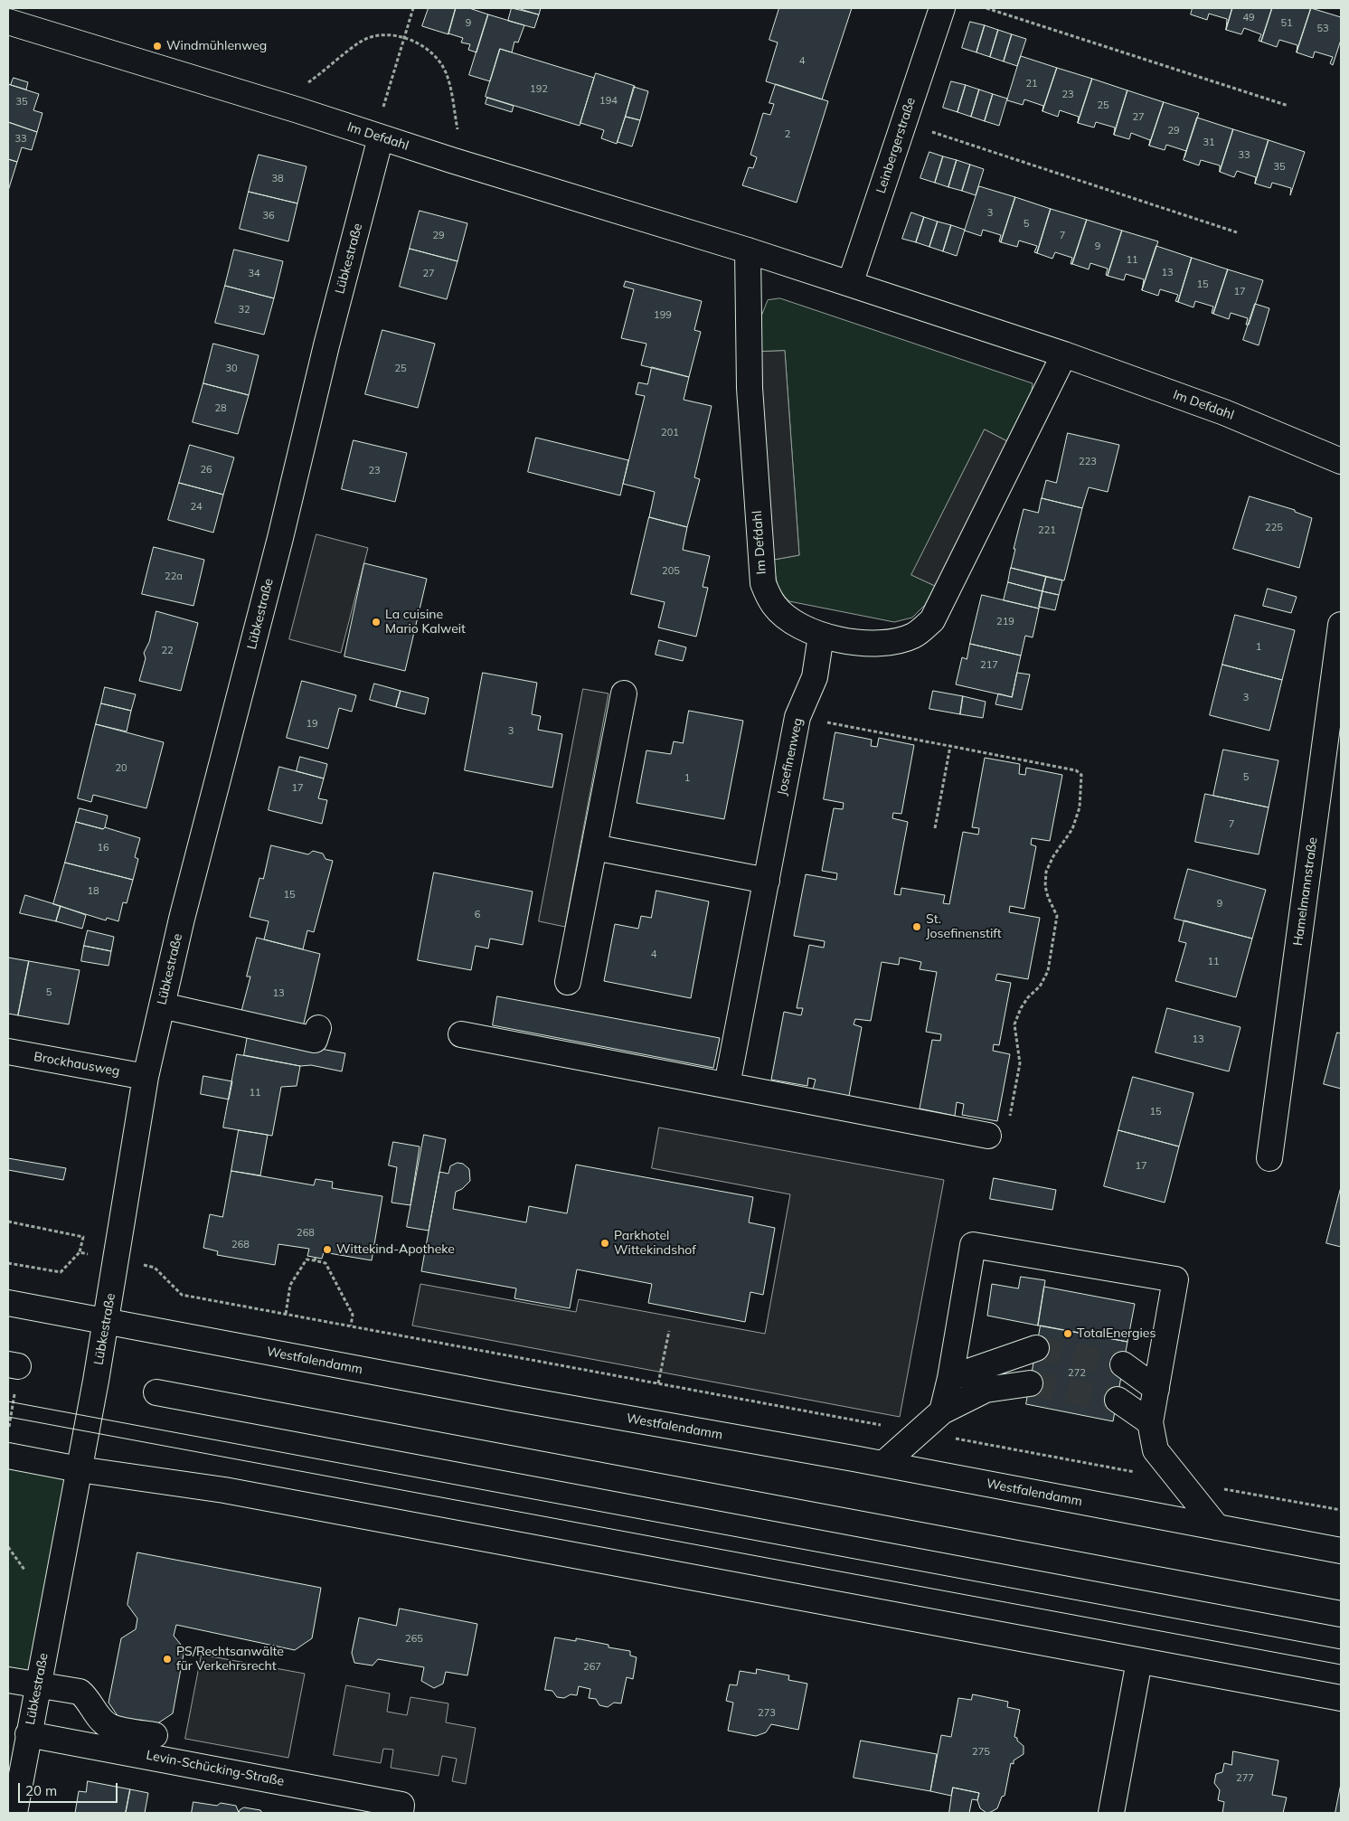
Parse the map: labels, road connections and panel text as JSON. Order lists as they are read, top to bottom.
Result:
{
  "streets": {
    "street": [
      "Im Defdahl",
      "Leinbergerstraße",
      "Lübkestraße",
      "Josefinenweg",
      "Hamelmannstraße",
      "Brockhausweg",
      "Westfalendamm",
      "Levin-Schücking-Straße"
    ]
  },
  "crossings": [
    ["Im Defdahl", "Leinbergerstraße"],
    ["Im Defdahl", "Lübkestraße"],
    ["Im Defdahl", "Josefinenweg"],
    ["Lübkestraße", "Brockhausweg"],
    ["Lübkestraße", "Westfalendamm"],
    ["Lübkestraße", "Levin-Schücking-Straße"]
  ],
  "places": [
    "Windmühlenweg",
    "La cuisine Mario Kalweit",
    "St. Josefinenstift",
    "Parkhotel Wittekindshof",
    "Wittekind-Apotheke",
    "TotalEnergies",
    "PS/Rechtsanwälte für Verkehrsrecht"
  ],
  "house_numbers": [
    "49",
    "9",
    "51",
    "53",
    "4",
    "21",
    "192",
    "23",
    "194",
    "35",
    "25",
    "27",
    "29",
    "2",
    "33",
    "31",
    "33",
    "35",
    "38",
    "3",
    "36",
    "5",
    "29",
    "7",
    "9",
    "11",
    "13",
    "34",
    "27",
    "15",
    "17",
    "32",
    "199",
    "30",
    "25",
    "28",
    "201",
    "223",
    "26",
    "23",
    "24",
    "225",
    "221",
    "205",
    "22a",
    "219",
    "1",
    "22",
    "217",
    "3",
    "19",
    "3",
    "20",
    "5",
    "1",
    "17",
    "7",
    "16",
    "18",
    "15",
    "9",
    "6",
    "4",
    "11",
    "5",
    "13",
    "13",
    "11",
    "15",
    "17",
    "268",
    "268",
    "272",
    "265",
    "267",
    "273",
    "275",
    "277"
  ],
  "scale_bar": "20 m"
}
